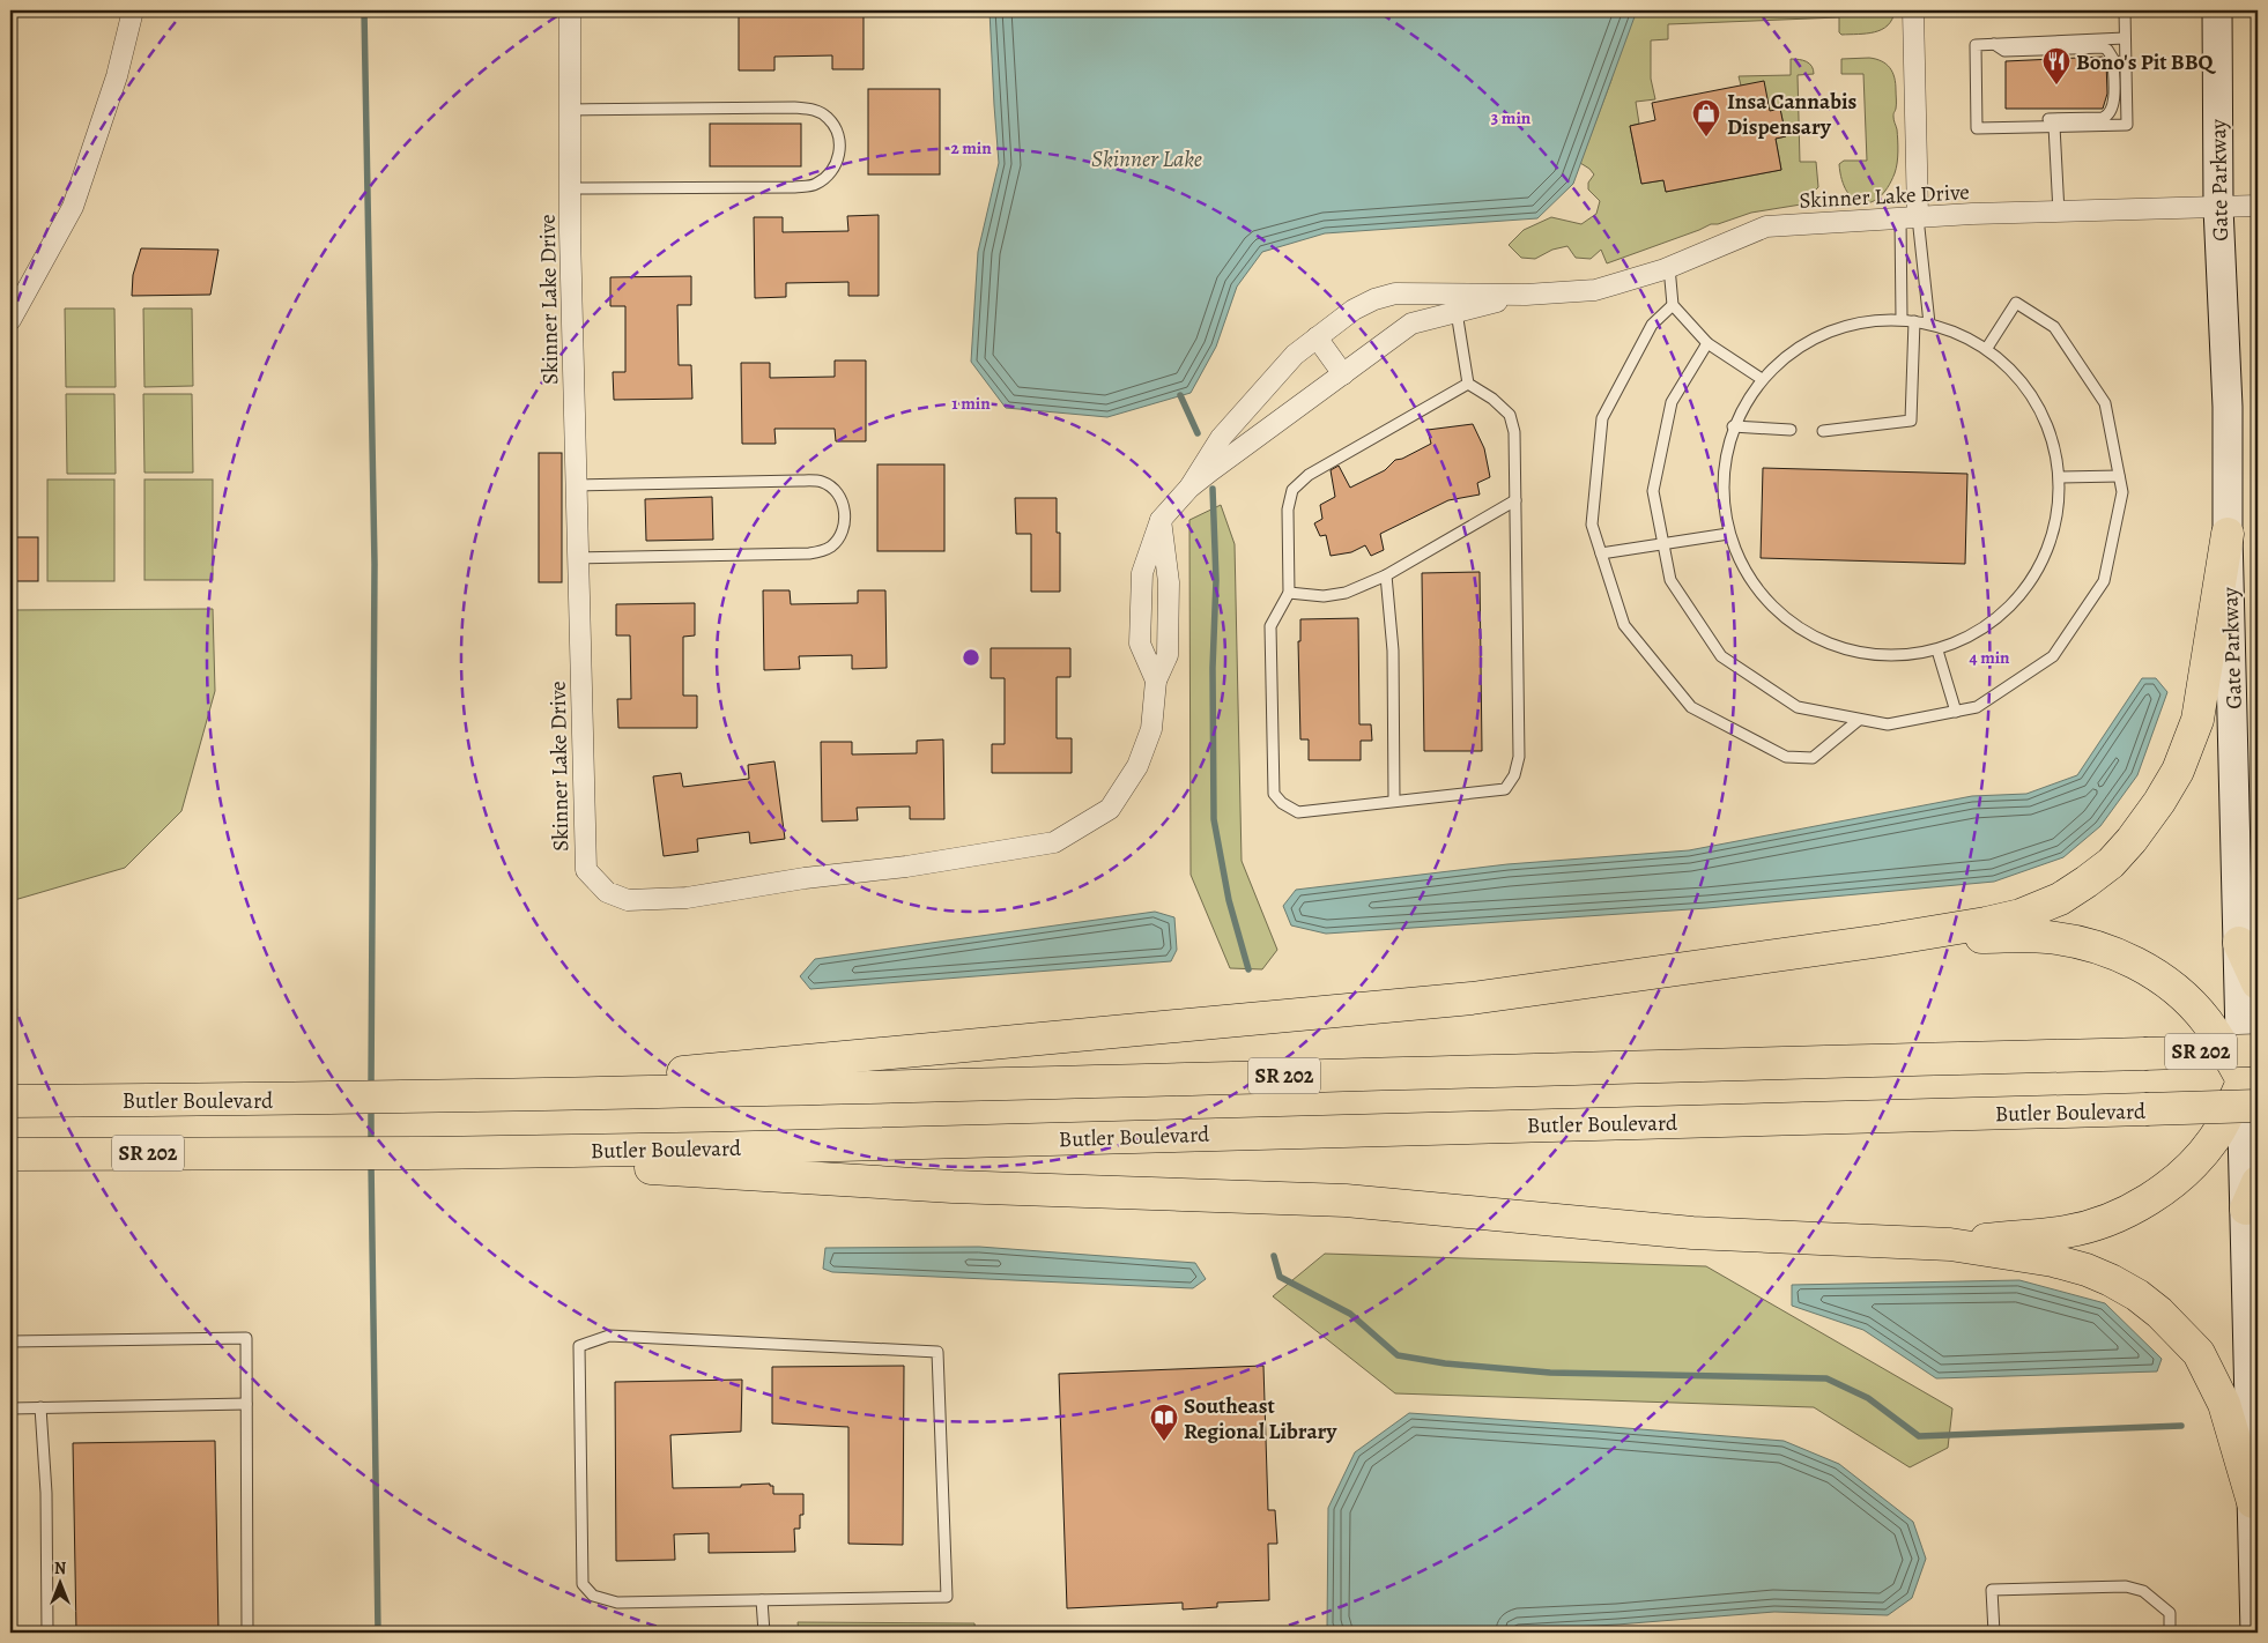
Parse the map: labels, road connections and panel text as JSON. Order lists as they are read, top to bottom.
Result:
{
  "streets": {
    "highway": ["SR 202", "Butler Boulevard"],
    "main road": ["Gate Parkway"],
    "street": ["Skinner Lake Drive"]
  },
  "crossings": [
    ["Gate Parkway", "Skinner Lake Drive"],
    ["Gate Parkway", "Butler Boulevard"]
  ],
  "water": ["Skinner Lake"],
  "places": {
    "restaurant": ["Bono's Pit BBQ"],
    "shop": ["Insa Cannabis Dispensary"],
    "library": ["Southeast Regional Library"]
  },
  "north": "top",
  "rings": [
    "3 min",
    "2 min",
    "1 min",
    "4 min"
  ]
}
